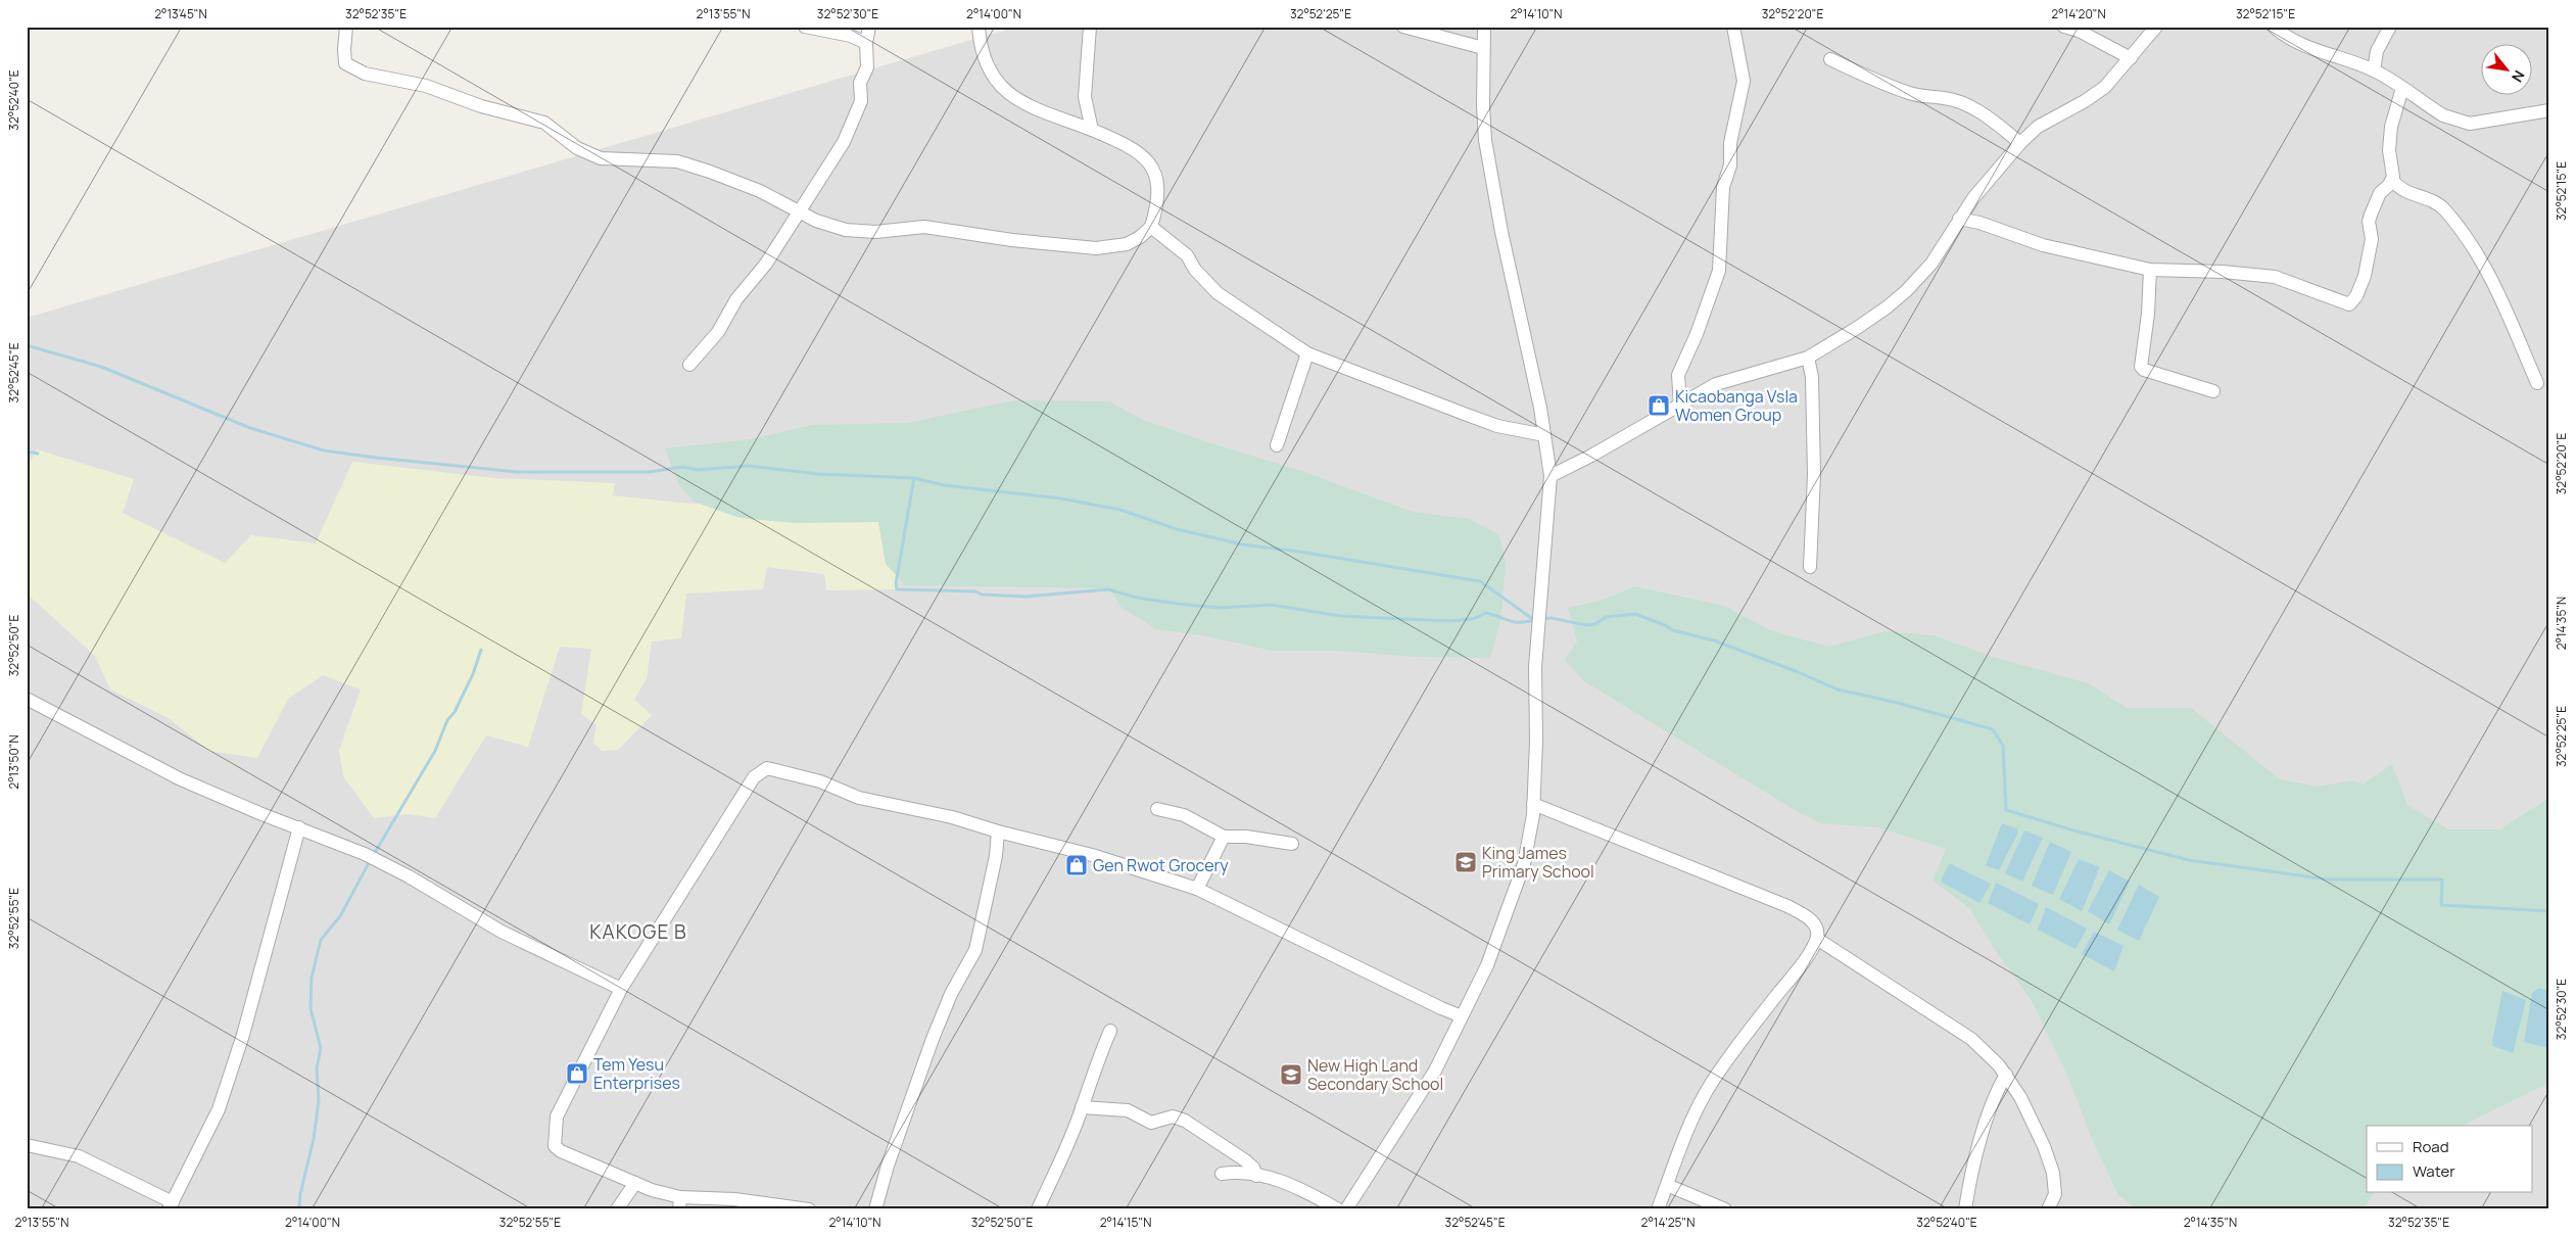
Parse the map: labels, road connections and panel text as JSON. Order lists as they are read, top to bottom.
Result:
{
  "districts": ["KAKOGE B"],
  "places": {
    "shop": ["Kicaobanga Vsla Women Group", "Gen Rwot Grocery", "Tem Yesu Enterprises"],
    "school or university": ["King James Primary School", "New High Land Secondary School"]
  },
  "legend": ["Road", "Water"],
  "north": "bottom right",
  "coordinates": [
    "2°13'45\"N",
    "32°52'35\"E",
    "2°13'55\"N",
    "32°52'30\"E",
    "2°14'00\"N",
    "32°52'25\"E",
    "2°14'10\"N",
    "32°52'20\"E",
    "2°14'20\"N",
    "32°52'15\"E",
    "32°52'40\"E",
    "32°52'45\"E",
    "2°14'35\"N",
    "32°52'50\"E",
    "2°13'50\"N",
    "32°52'55\"E",
    "2°14'15\"N",
    "2°14'25\"N"
  ]
}
